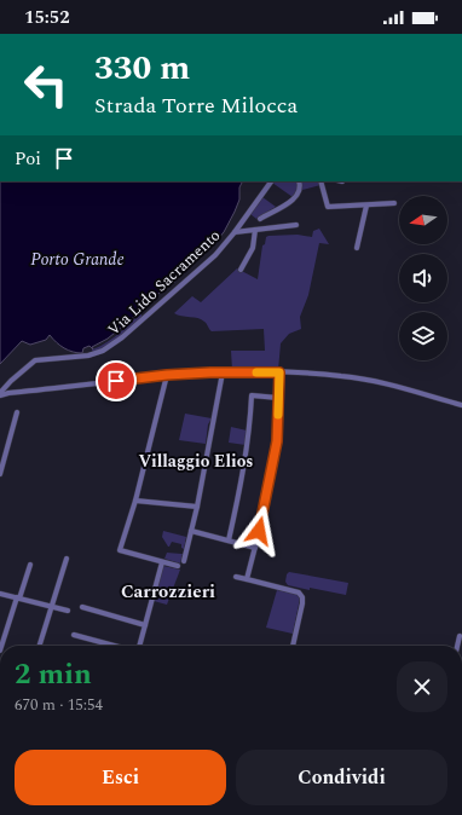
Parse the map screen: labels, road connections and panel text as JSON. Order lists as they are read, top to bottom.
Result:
{
  "streets": {
    "street": ["Via Lido Sacramento"]
  },
  "districts": ["Villaggio Elios", "Carrozzieri"],
  "water": ["Porto Grande"],
  "north": "left",
  "page": {
    "status": "15:52",
    "turn": ["330 m", "Strada Torre Milocca"],
    "then": "Poi",
    "heading": ["2 min", "670 m · 15:54"],
    "buttons": ["Esci", "Condividi"]
  }
}
